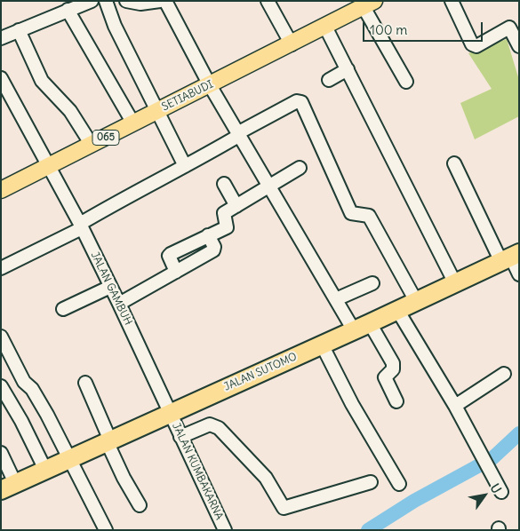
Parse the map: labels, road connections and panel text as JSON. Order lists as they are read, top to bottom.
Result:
{
  "streets": {
    "highway": ["JALAN SUTOMO"],
    "main road": ["SETIABUDI", "065"],
    "street": ["JALAN GAMBUH", "JALAN KUMBAKARNA"]
  },
  "crossings": [
    ["SETIABUDI", "JALAN GAMBUH"],
    ["JALAN GAMBUH", "JALAN SUTOMO"],
    ["JALAN GAMBUH", "JALAN KUMBAKARNA"],
    ["JALAN SUTOMO", "JALAN KUMBAKARNA"]
  ],
  "scale_bar": "100 m",
  "north": "top right"
}
